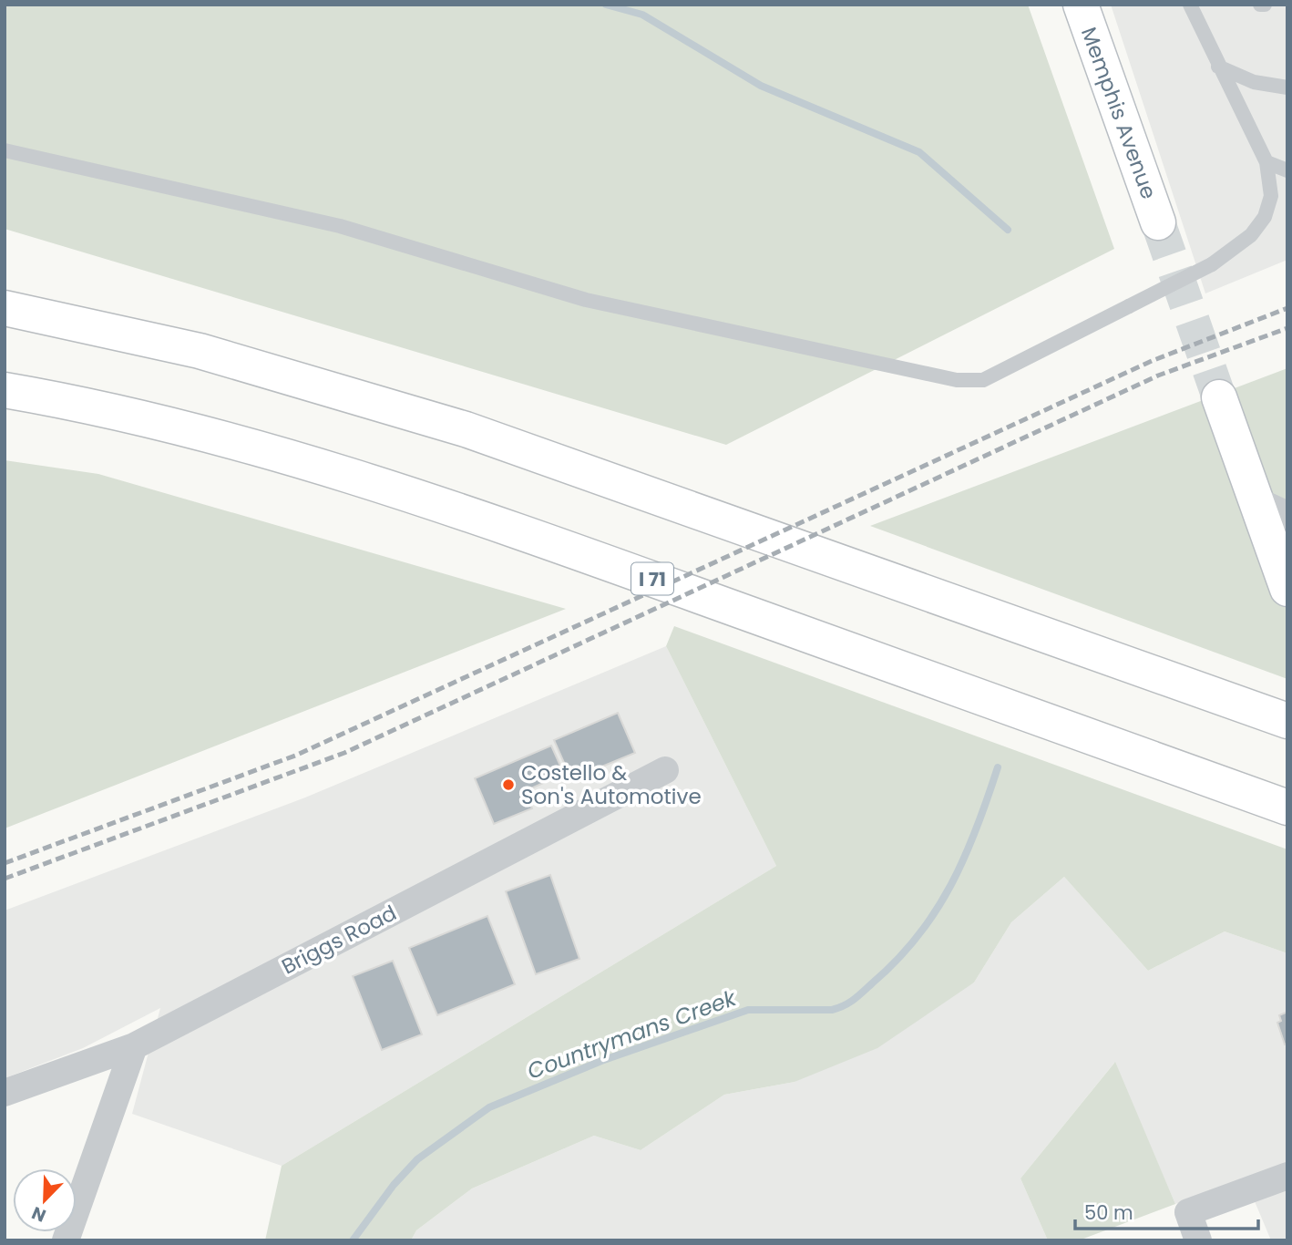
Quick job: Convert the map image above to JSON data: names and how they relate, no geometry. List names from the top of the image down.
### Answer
{
  "streets": {
    "main road": ["Memphis Avenue", "I 71"],
    "street": ["Briggs Road"]
  },
  "water": ["Countrymans Creek"],
  "places": ["Costello & Son's Automotive"],
  "scale_bar": "50 m",
  "north": "bottom left"
}
